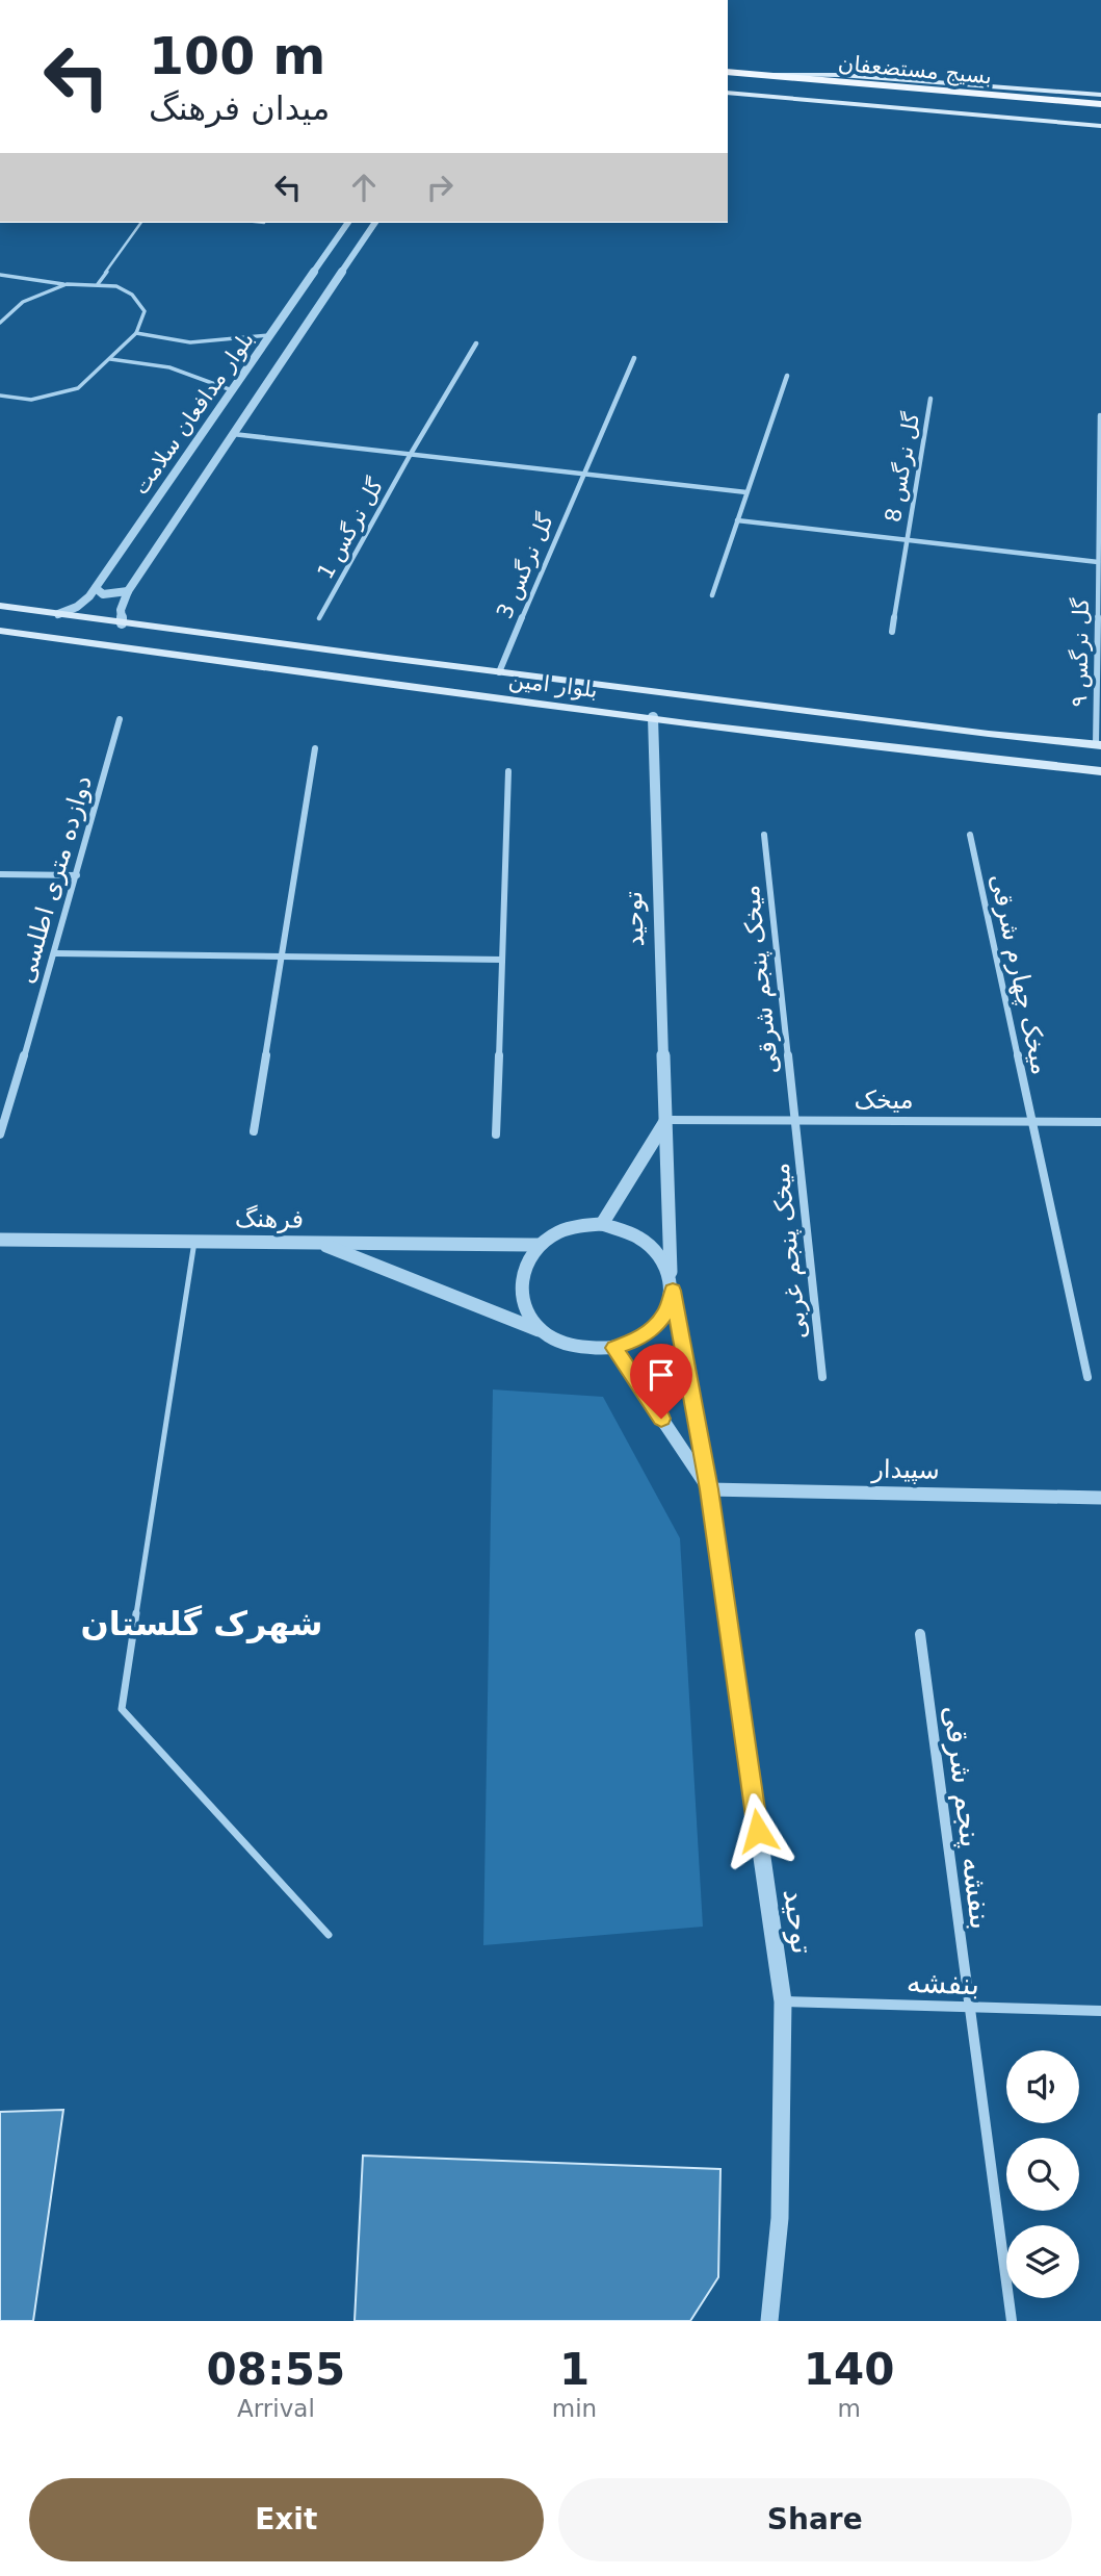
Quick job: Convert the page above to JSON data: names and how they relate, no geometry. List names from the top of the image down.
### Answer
{
  "streets": {
    "main road": ["بسیج مستضعفان", "بلوار امین"],
    "street": [
      "بلوار مدافعان سلامت",
      "گل نرگس 8",
      "گل نرگس 1",
      "گل نرگس 3",
      "گل نرگس ۹",
      "دوازده متری اطلسی",
      "توحید",
      "میخک چهارم شرقی",
      "میخک پنجم شرقی",
      "میخک",
      "فرهنگ",
      "میخک پنجم غربی",
      "سپیدار",
      "بنفشه پنجم شرقی",
      "بنفشه"
    ]
  },
  "crossings": [
    ["بلوار مدافعان سلامت", "بلوار امین"],
    ["گل نرگس 3", "بلوار امین"],
    ["گل نرگس ۹", "بلوار امین"],
    ["بلوار امین", "توحید"],
    ["توحید", "میخک"],
    ["توحید", "فرهنگ"],
    ["توحید", "سپیدار"],
    ["توحید", "بنفشه"],
    ["میخک چهارم شرقی", "میخک"],
    ["میخک پنجم شرقی", "میخک"],
    ["میخک پنجم شرقی", "میخک پنجم غربی"],
    ["میخک", "میخک پنجم غربی"],
    ["بنفشه پنجم شرقی", "بنفشه"]
  ],
  "districts": ["شهرک گلستان"],
  "page": {
    "turn": ["100 m", "میدان فرهنگ"],
    "eta": [
      "08:55",
      "Arrival",
      "1",
      "min",
      "140",
      "m"
    ],
    "buttons": ["Exit", "Share"]
  }
}
